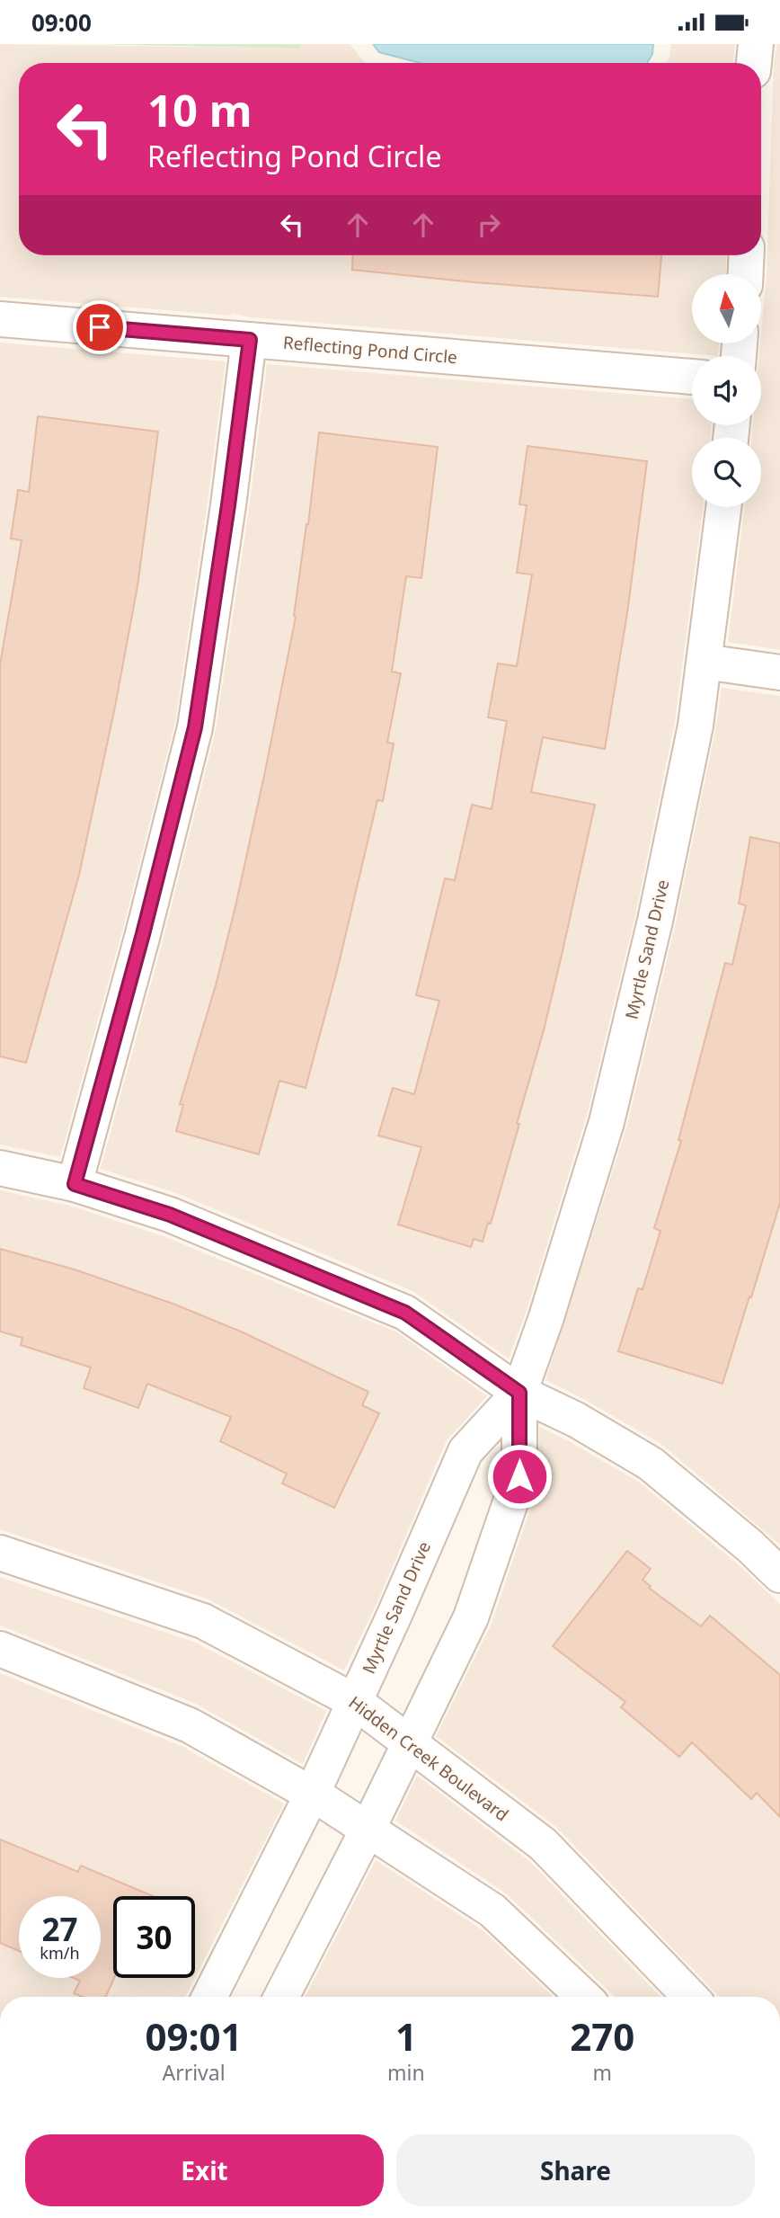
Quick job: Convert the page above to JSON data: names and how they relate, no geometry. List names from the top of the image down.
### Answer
{
  "streets": {
    "street": ["Reflecting Pond Circle", "Myrtle Sand Drive", "Hidden Creek Boulevard"]
  },
  "crossings": [
    ["Myrtle Sand Drive", "Hidden Creek Boulevard"]
  ],
  "north": "top",
  "page": {
    "status": "09:00",
    "turn": ["10 m", "Reflecting Pond Circle"],
    "speed": "27 km/h",
    "limit": "30",
    "eta": [
      "09:01",
      "Arrival",
      "1",
      "min",
      "270",
      "m"
    ],
    "buttons": ["Exit", "Share"]
  }
}
